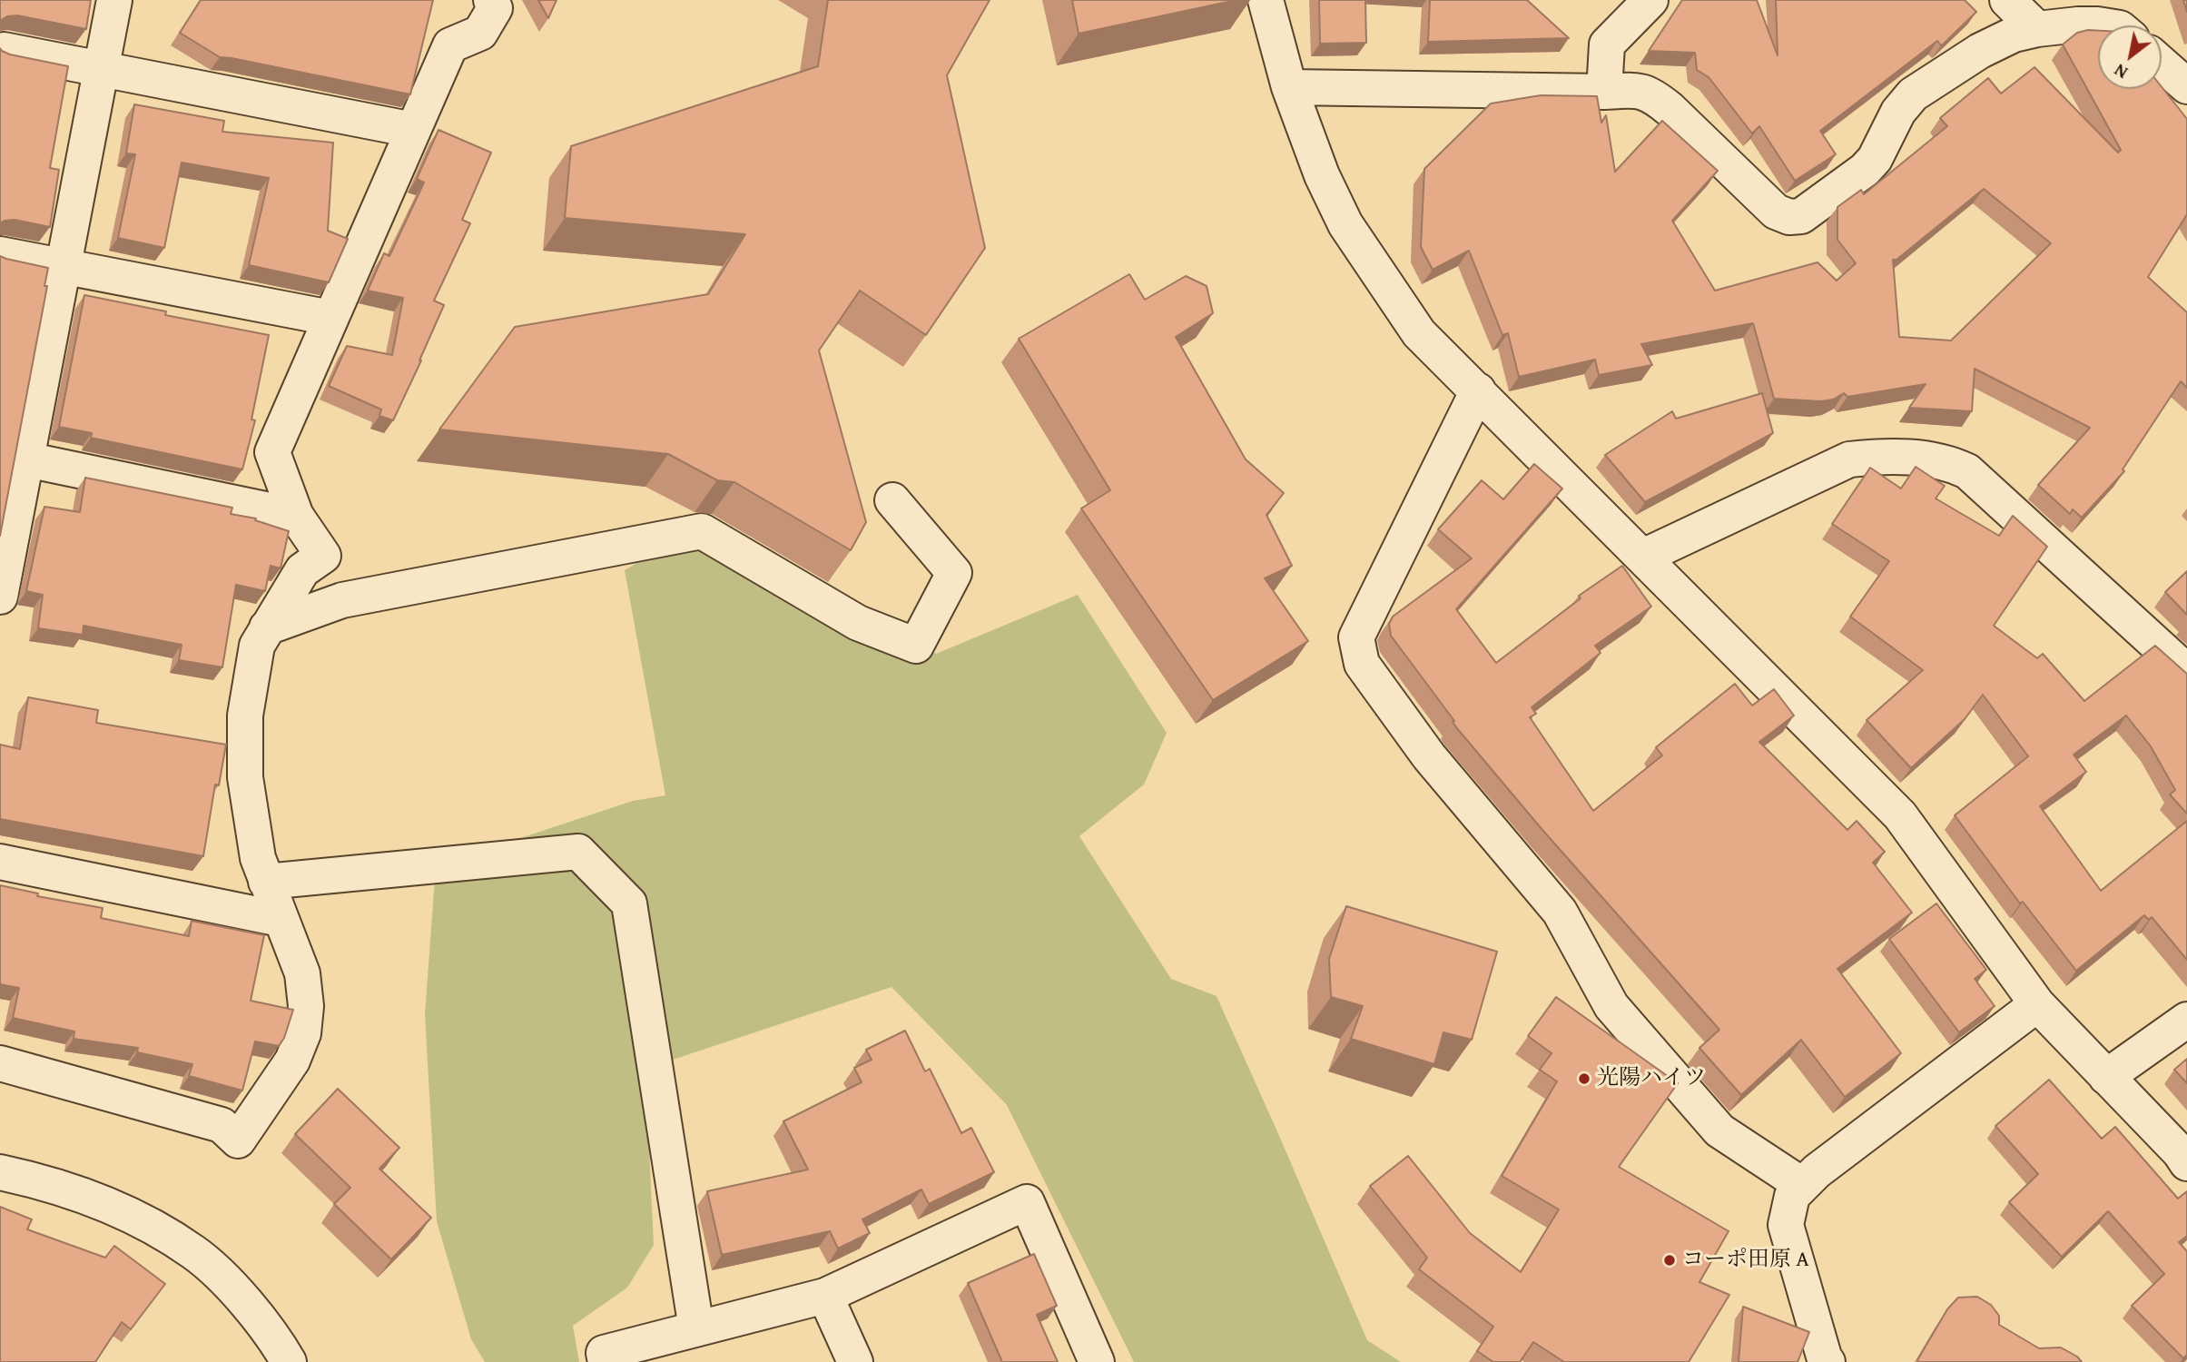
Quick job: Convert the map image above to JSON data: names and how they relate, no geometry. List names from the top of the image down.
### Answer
{
  "places": ["光陽ハイツ", "コーポ田原 A"],
  "north": "bottom left"
}
